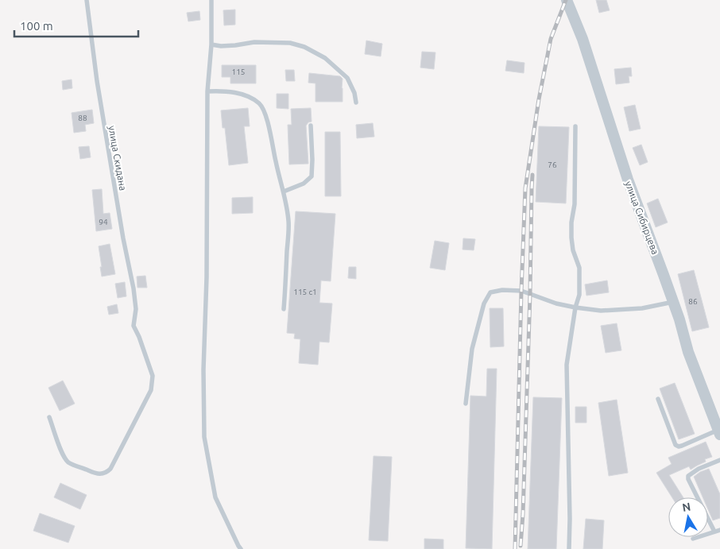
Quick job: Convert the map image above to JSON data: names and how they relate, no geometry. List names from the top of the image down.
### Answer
{
  "streets": {
    "street": ["улица Сибирцева"],
    "lane": ["улица Скидана"]
  },
  "house_numbers": [
    "115",
    "88",
    "76",
    "94",
    "115 с1",
    "86"
  ],
  "scale_bar": "100 m",
  "north": "top"
}
